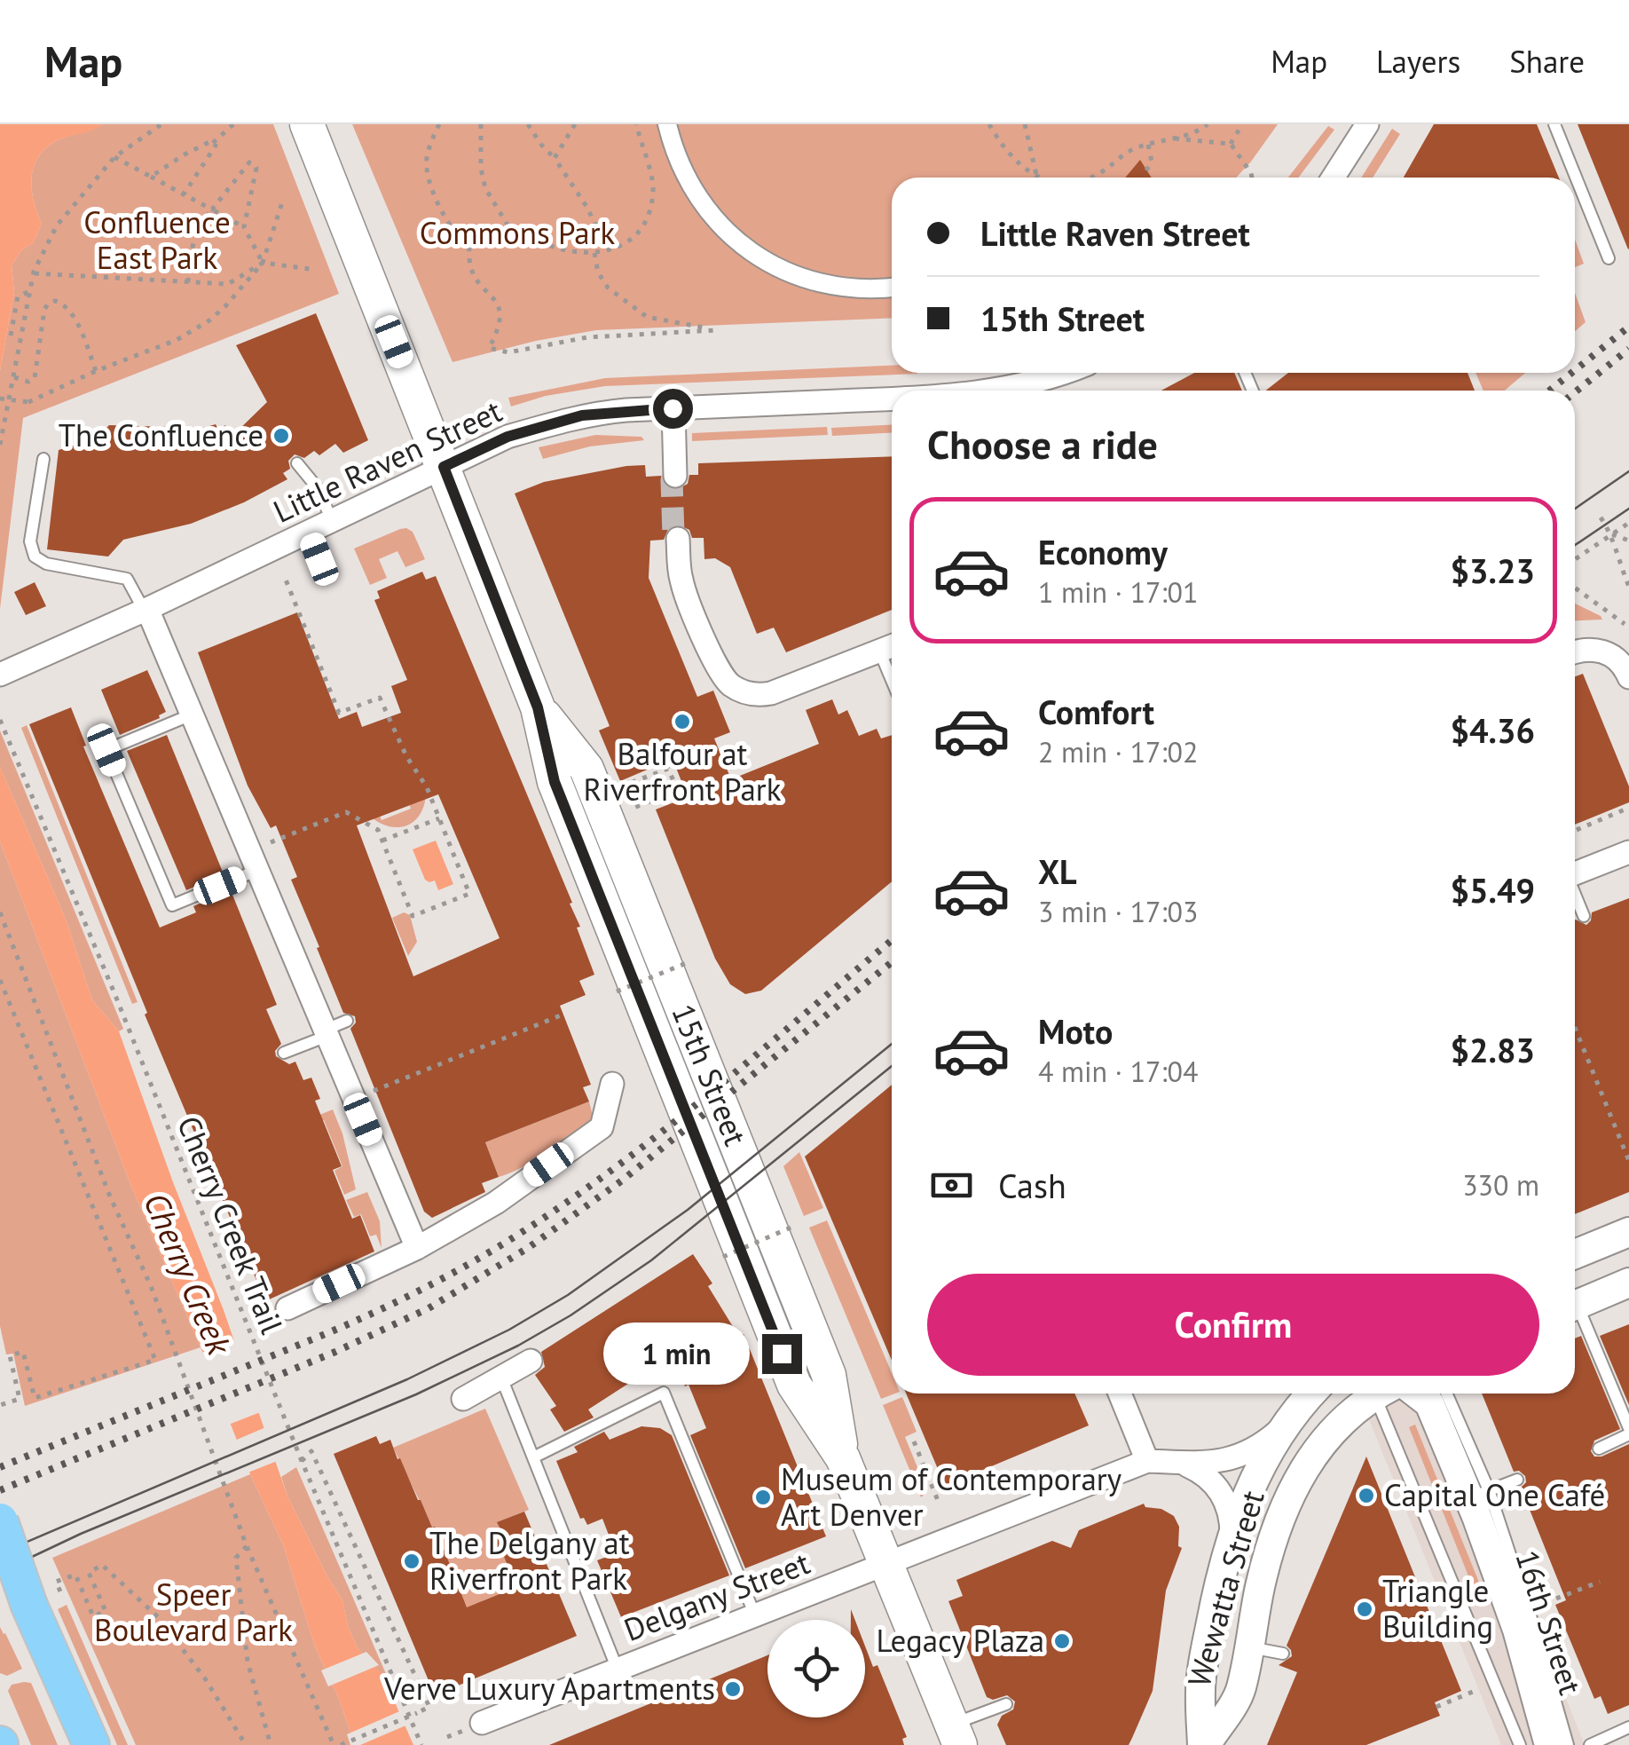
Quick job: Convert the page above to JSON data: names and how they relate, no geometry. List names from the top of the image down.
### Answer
{
  "streets": {
    "main road": ["15th Street"],
    "street": [
      "Little Raven Street",
      "Wewatta Street",
      "Delgany Street",
      "16th Street"
    ],
    "path": ["Cherry Creek Trail"]
  },
  "crossings": [
    ["Little Raven Street", "15th Street"],
    ["15th Street", "Delgany Street"],
    ["Wewatta Street", "Delgany Street"]
  ],
  "water": ["Cherry Creek"],
  "parks": ["Confluence East Park", "Commons Park", "Speer Boulevard Park"],
  "places": [
    "The Confluence",
    "Balfour at Riverfront Park",
    "Capital One Café",
    "Museum of Contemporary Art Denver",
    "The Delgany at Riverfront Park",
    "Triangle Building",
    "Legacy Plaza",
    "Verve Luxury Apartments"
  ],
  "page": {
    "header": "Map",
    "nav": ["Map", "Layers", "Share"],
    "banner": ["Little Raven Street", "15th Street"],
    "heading": "Choose a ride",
    "list": [
      {
        "name": "Economy",
        "note": "1 min · 17:01",
        "value": "$3.23"
      },
      {
        "name": "Comfort",
        "note": "2 min · 17:02",
        "value": "$4.36"
      },
      {
        "name": "XL",
        "note": "3 min · 17:03",
        "value": "$5.49"
      },
      {
        "name": "Moto",
        "note": "4 min · 17:04",
        "value": "$2.83"
      }
    ],
    "pay": ["Cash", "330 m"],
    "buttons": "Confirm",
    "bubble": "1 min"
  }
}
